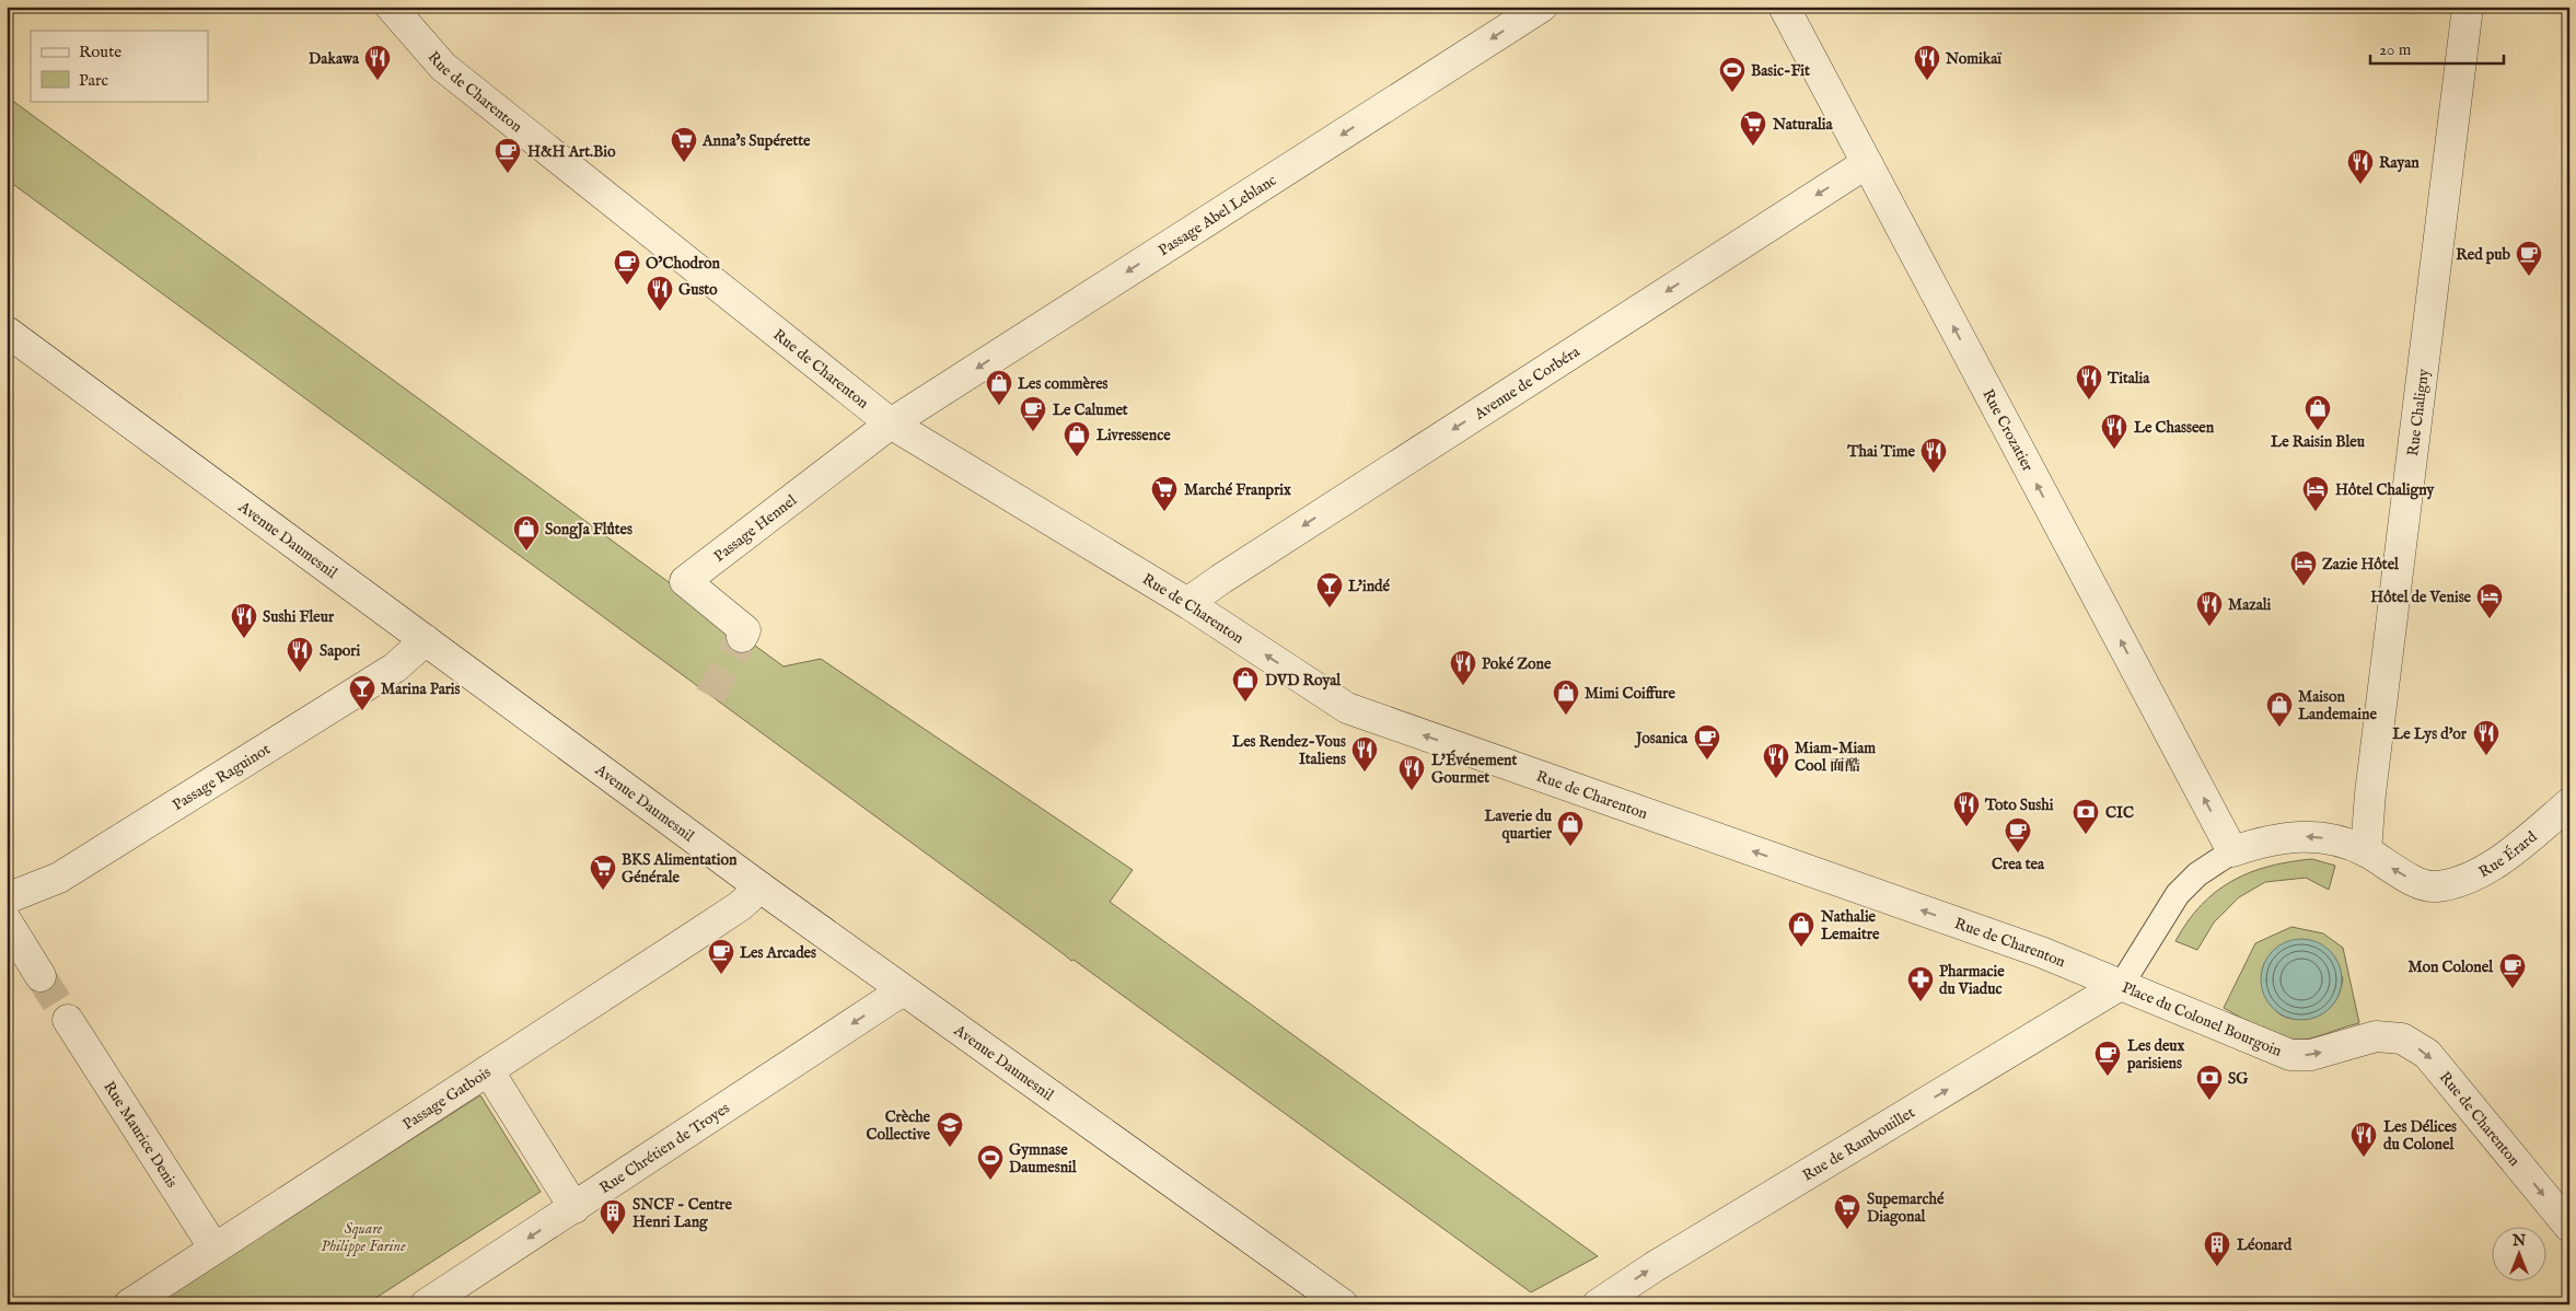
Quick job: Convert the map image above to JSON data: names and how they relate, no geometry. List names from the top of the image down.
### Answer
{
  "streets": {
    "street": [
      "Rue de Charenton",
      "Passage Abel Leblanc",
      "Avenue de Corbéra",
      "Rue Chaligny",
      "Rue Crozatier",
      "Passage Hennel",
      "Avenue Daumesnil",
      "Passage Raguinot",
      "Rue Érard",
      "Place du Colonel Bourgoin",
      "Passage Gatbois",
      "Rue Maurice Denis",
      "Rue de Rambouillet",
      "Rue Chrétien de Troyes"
    ]
  },
  "crossings": [
    ["Rue de Charenton", "Passage Abel Leblanc"],
    ["Rue de Charenton", "Avenue de Corbéra"],
    ["Rue de Charenton", "Passage Hennel"],
    ["Rue de Charenton", "Place du Colonel Bourgoin"],
    ["Rue de Charenton", "Rue de Rambouillet"],
    ["Passage Abel Leblanc", "Passage Hennel"],
    ["Avenue de Corbéra", "Rue Crozatier"],
    ["Rue Chaligny", "Place du Colonel Bourgoin"],
    ["Rue Crozatier", "Place du Colonel Bourgoin"],
    ["Avenue Daumesnil", "Passage Raguinot"],
    ["Avenue Daumesnil", "Passage Gatbois"],
    ["Avenue Daumesnil", "Rue Chrétien de Troyes"],
    ["Rue Érard", "Place du Colonel Bourgoin"],
    ["Place du Colonel Bourgoin", "Rue de Rambouillet"],
    ["Passage Gatbois", "Rue Maurice Denis"]
  ],
  "one_way": [
    "Passage Abel Leblanc",
    "Avenue de Corbéra",
    "Rue Crozatier",
    "Rue de Rambouillet",
    "Rue Chrétien de Troyes"
  ],
  "parks": ["Square Philippe Farine"],
  "places": {
    "restaurant": [
      "Dakawa",
      "Nomikaï",
      "Rayan",
      "Gusto",
      "Titalia",
      "Le Chasseen",
      "Thai Time",
      "Mazali",
      "Sushi Fleur",
      "Sapori",
      "Poké Zone",
      "Le Lys d'or",
      "Les Rendez-Vous Italiens",
      "Miam-Miam Cool 面酷",
      "L'Événement Gourmet",
      "Toto Sushi",
      "Les Délices du Colonel"
    ],
    "sports": ["Basic-Fit", "Gymnase Daumesnil"],
    "supermarket": [
      "Naturalia",
      "Anna’s Supérette",
      "Marché Franprix",
      "BKS Alimentation Générale",
      "Supemarché Diagonal"
    ],
    "cafe": [
      "H&H Art.Bio",
      "Red pub",
      "O’Chodron",
      "Le Calumet",
      "Josanica",
      "Crea tea",
      "Les Arcades",
      "Mon Colonel",
      "Les deux parisiens"
    ],
    "shop": [
      "Les commères",
      "Le Raisin Bleu",
      "Livressence",
      "SongJa Flûtes",
      "DVD Royal",
      "Mimi Coiffure",
      "Maison Landemaine",
      "Laverie du quartier",
      "Nathalie Lemaitre"
    ],
    "hotel": ["Hôtel Chaligny", "Zazie Hôtel", "Hôtel de Venise"],
    "bar": ["L'indé", "Marina Paris"],
    "bank": ["CIC", "SG"],
    "pharmacy": ["Pharmacie du Viaduc"],
    "school or university": ["Crèche Collective"],
    "building": ["SNCF - Centre Henri Lang", "Léonard"]
  },
  "legend": ["Route", "Parc"],
  "scale_bar": "20 m",
  "north": "top"
}
